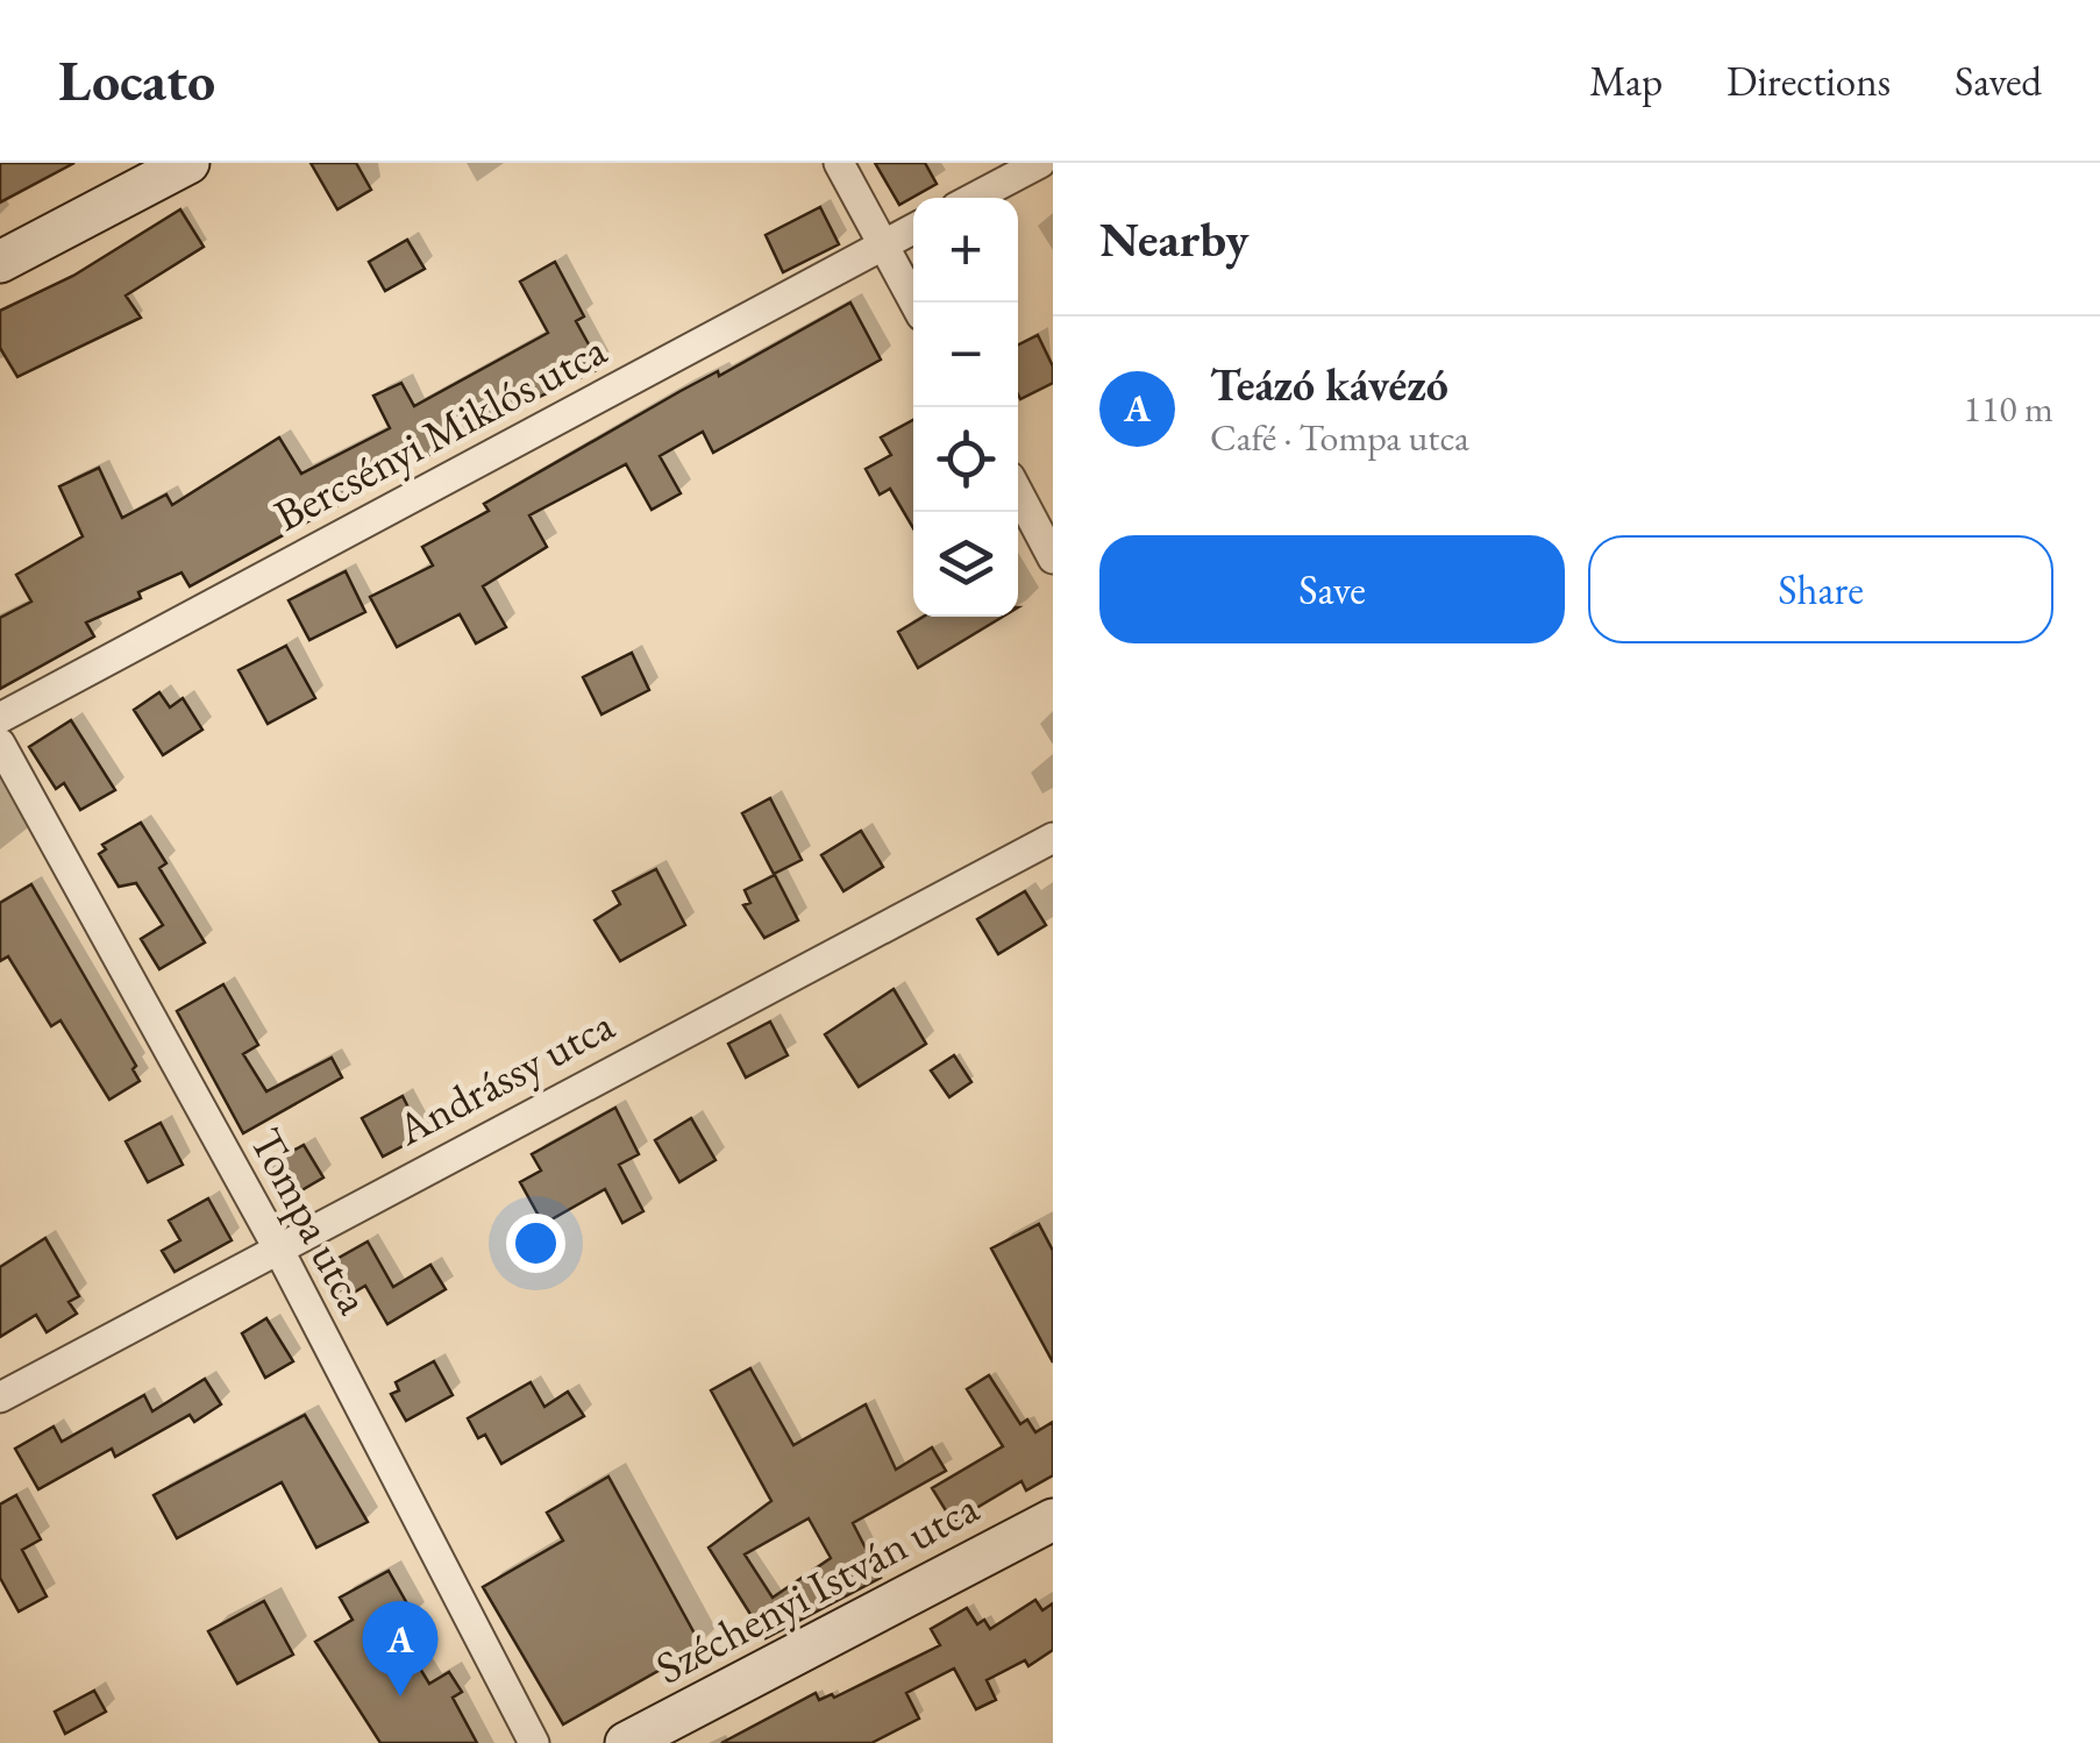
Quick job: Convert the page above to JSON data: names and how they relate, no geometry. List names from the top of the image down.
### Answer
{
  "streets": {
    "street": [
      "Bercsényi Miklós utca",
      "Andrássy utca",
      "Tompa utca",
      "Széchenyi István utca"
    ]
  },
  "crossings": [
    ["Andrássy utca", "Tompa utca"]
  ],
  "page": {
    "header": "Locato",
    "nav": ["Map", "Directions", "Saved"],
    "heading": "Nearby",
    "map_buttons": ["+", "−"],
    "list": [
      {
        "mark": "A",
        "name": "Teázó kávézó",
        "note": "Café · Tompa utca",
        "value": "110 m"
      }
    ],
    "buttons": ["Save", "Share"],
    "pins": "A"
  }
}
